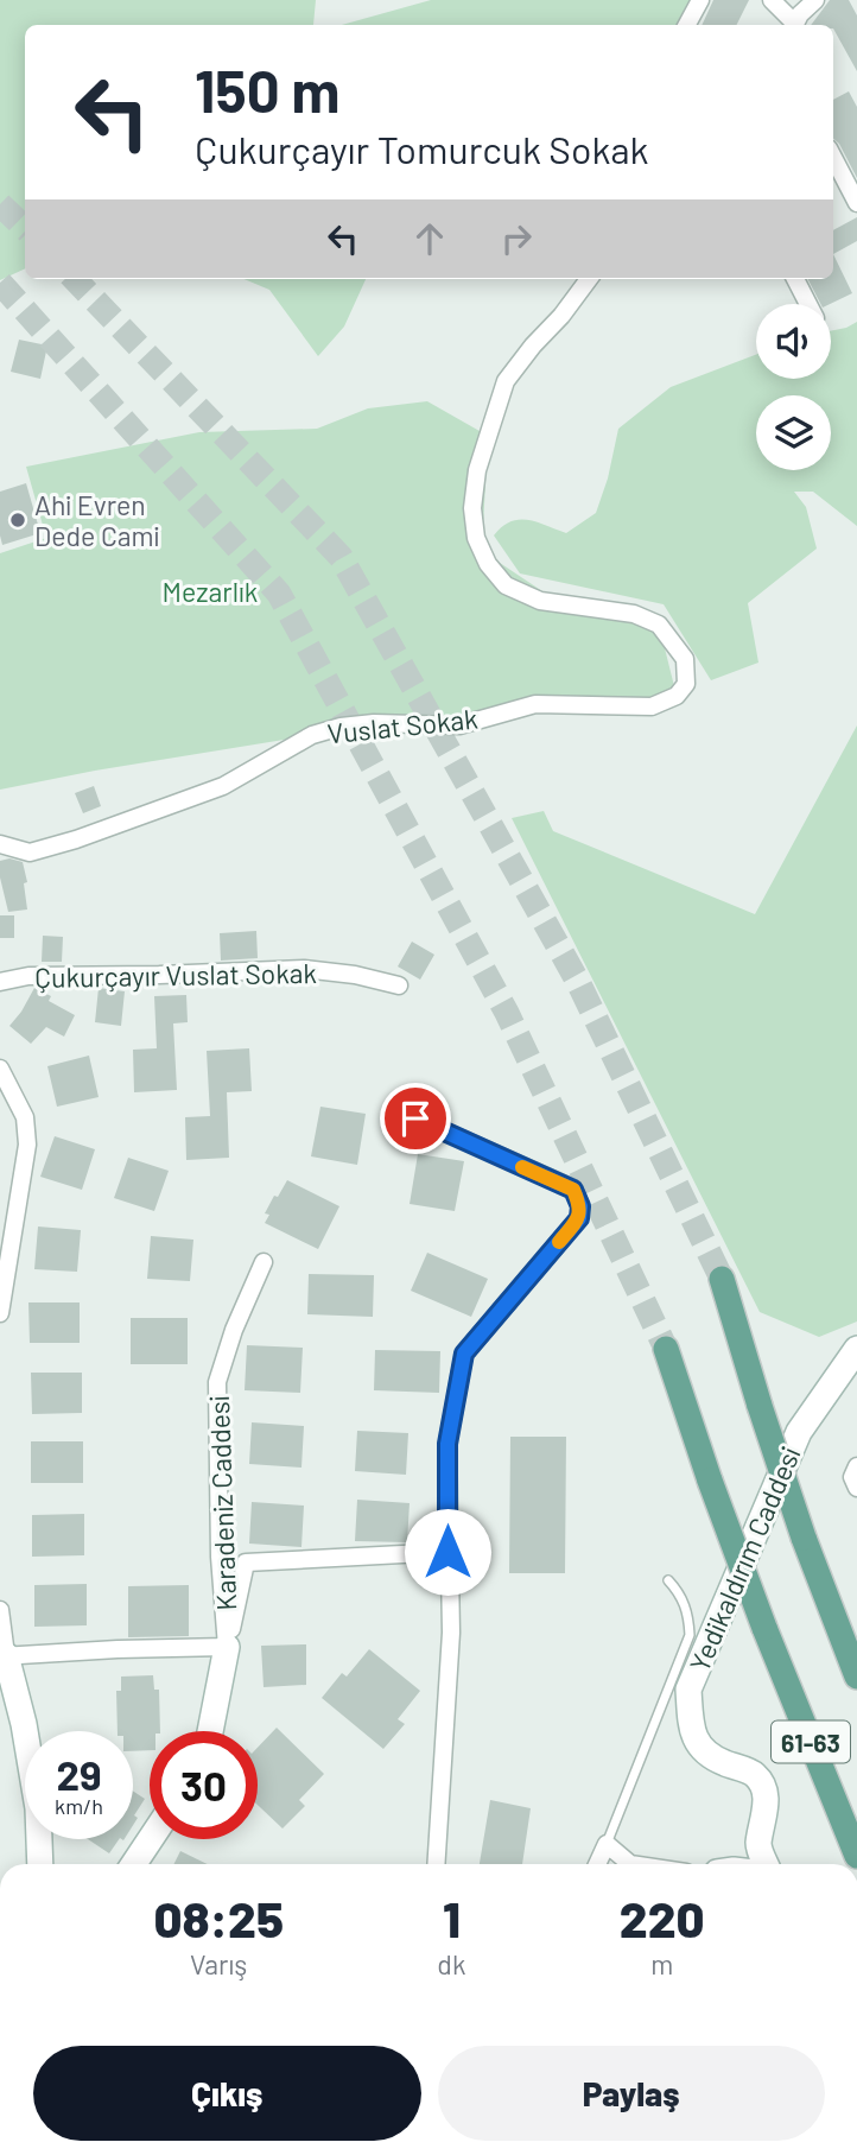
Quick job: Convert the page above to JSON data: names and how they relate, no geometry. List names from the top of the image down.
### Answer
{
  "streets": {
    "main road": ["61-63"],
    "street": [
      "Vuslat Sokak",
      "Çukurçayır Vuslat Sokak",
      "Karadeniz Caddesi",
      "Yedikaldırım Caddesi"
    ]
  },
  "parks": ["Mezarlık"],
  "places": ["Ahi Evren Dede Cami"],
  "page": {
    "turn": ["150 m", "Çukurçayır Tomurcuk Sokak"],
    "speed": "29 km/h",
    "limit": "30",
    "eta": [
      "08:25",
      "Varış",
      "1",
      "dk",
      "220",
      "m"
    ],
    "buttons": ["Çıkış", "Paylaş"]
  }
}
